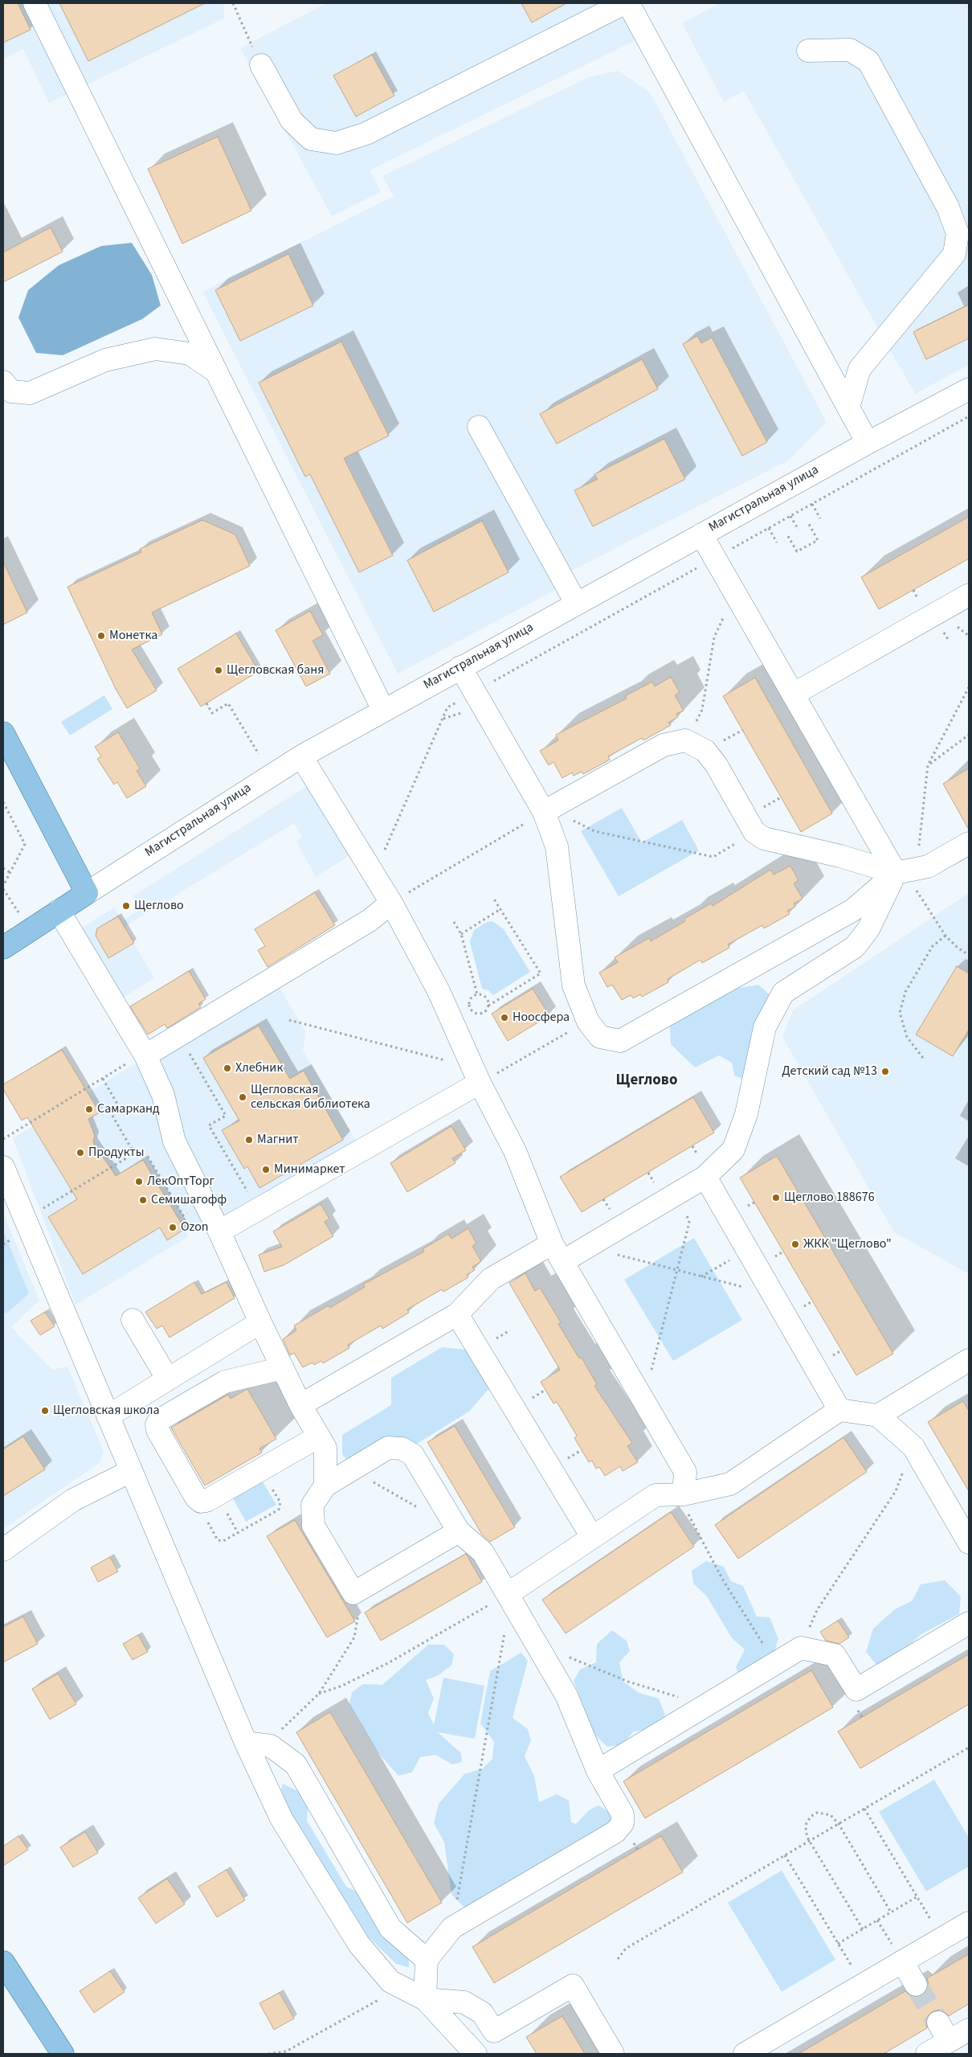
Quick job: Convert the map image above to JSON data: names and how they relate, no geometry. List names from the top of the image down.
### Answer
{
  "streets": {
    "main road": ["Магистральная улица"]
  },
  "districts": ["Щеглово"],
  "places": [
    "Монетка",
    "Щегловская баня",
    "Щеглово",
    "Ноосфера",
    "Хлебник",
    "Детский сад №13",
    "Щегловская сельская библиотека",
    "Самарканд",
    "Магнит",
    "Продукты",
    "Минимаркет",
    "ЛекОптТорг",
    "Щеглово 188676",
    "Семишагофф",
    "Ozon",
    "ЖКК \"Щеглово\"",
    "Щегловская школа"
  ]
}
